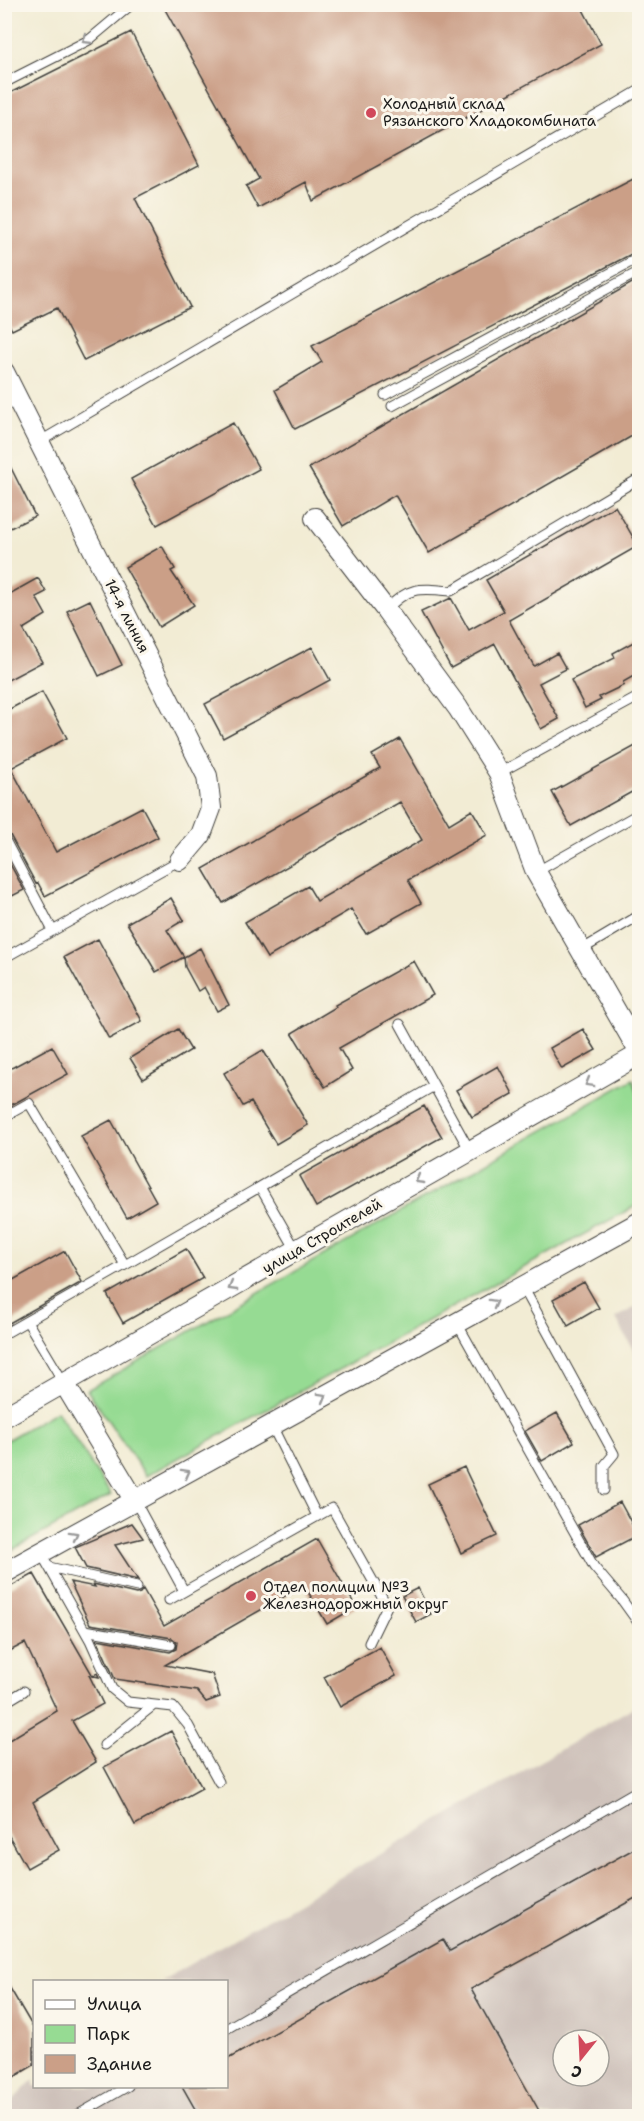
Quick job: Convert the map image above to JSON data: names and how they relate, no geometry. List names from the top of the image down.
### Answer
{
  "streets": {
    "street": ["14-я линия", "улица Строителей"]
  },
  "places": ["Холодный склад Рязанского Хладокомбината", "Отдел полиции №3 Железнодорожный округ"],
  "legend": ["Улица", "Парк", "Здание"],
  "north": "bottom"
}
